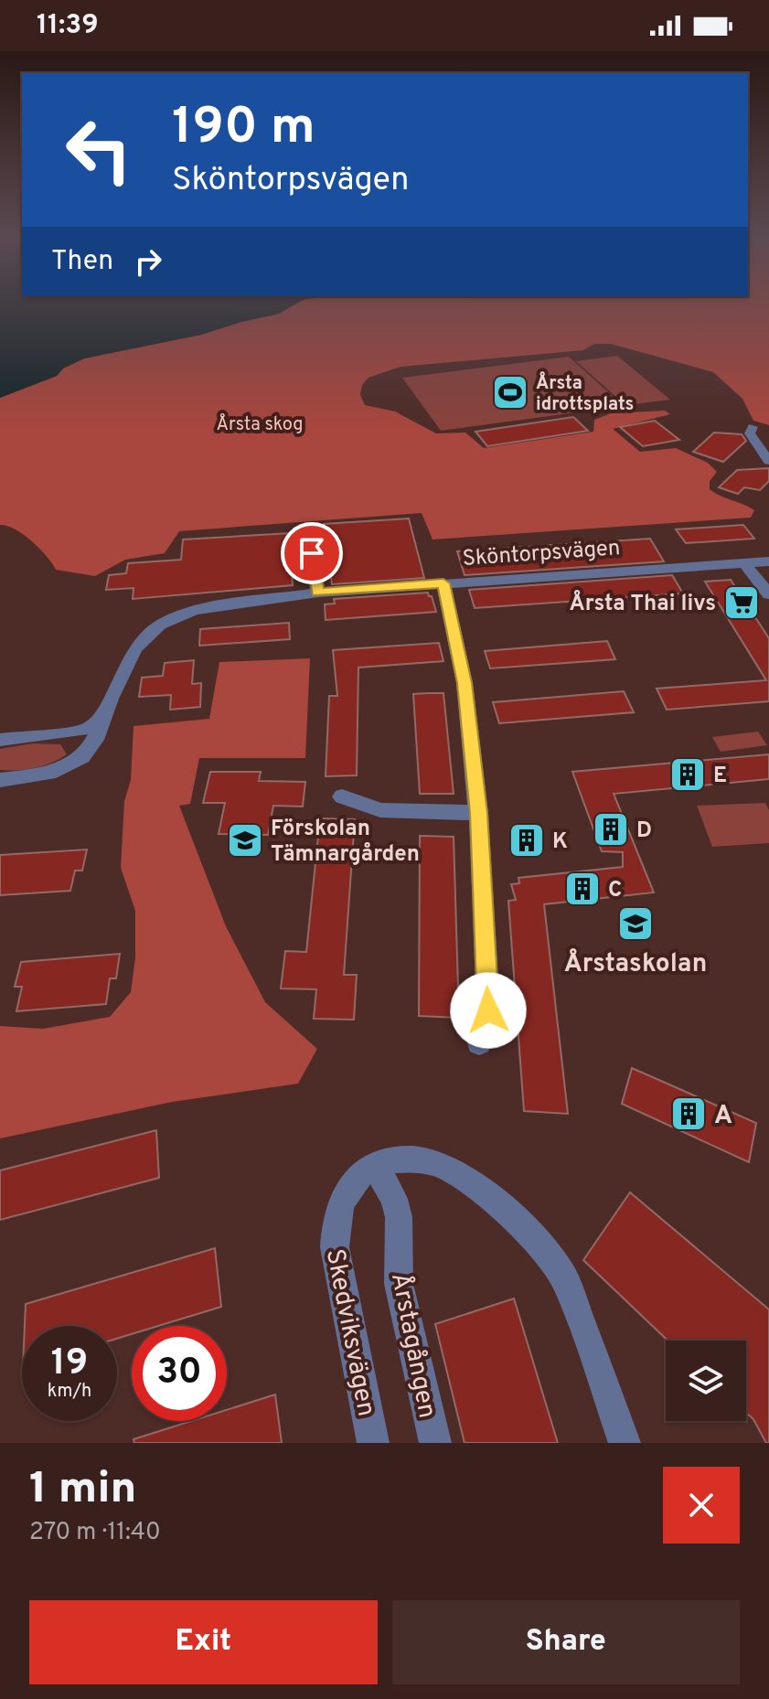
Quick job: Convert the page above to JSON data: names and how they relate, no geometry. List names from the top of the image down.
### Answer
{
  "streets": {
    "street": ["Sköntorpsvägen", "Skedviksvägen", "Årstagången"]
  },
  "crossings": [
    ["Skedviksvägen", "Årstagången"]
  ],
  "parks": ["Årsta skog"],
  "places": {
    "sports": ["Årsta idrottsplats"],
    "supermarket": ["Årsta Thai livs"],
    "building": [
      "E",
      "D",
      "K",
      "C",
      "A"
    ],
    "school or university": ["Förskolan Tämnargården", "Årstaskolan"]
  },
  "page": {
    "status": "11:39",
    "turn": ["190 m", "Sköntorpsvägen"],
    "then": "Then",
    "speed": "19 km/h",
    "limit": "30",
    "heading": ["1 min", "270 m · 11:40"],
    "buttons": ["Exit", "Share"]
  }
}
